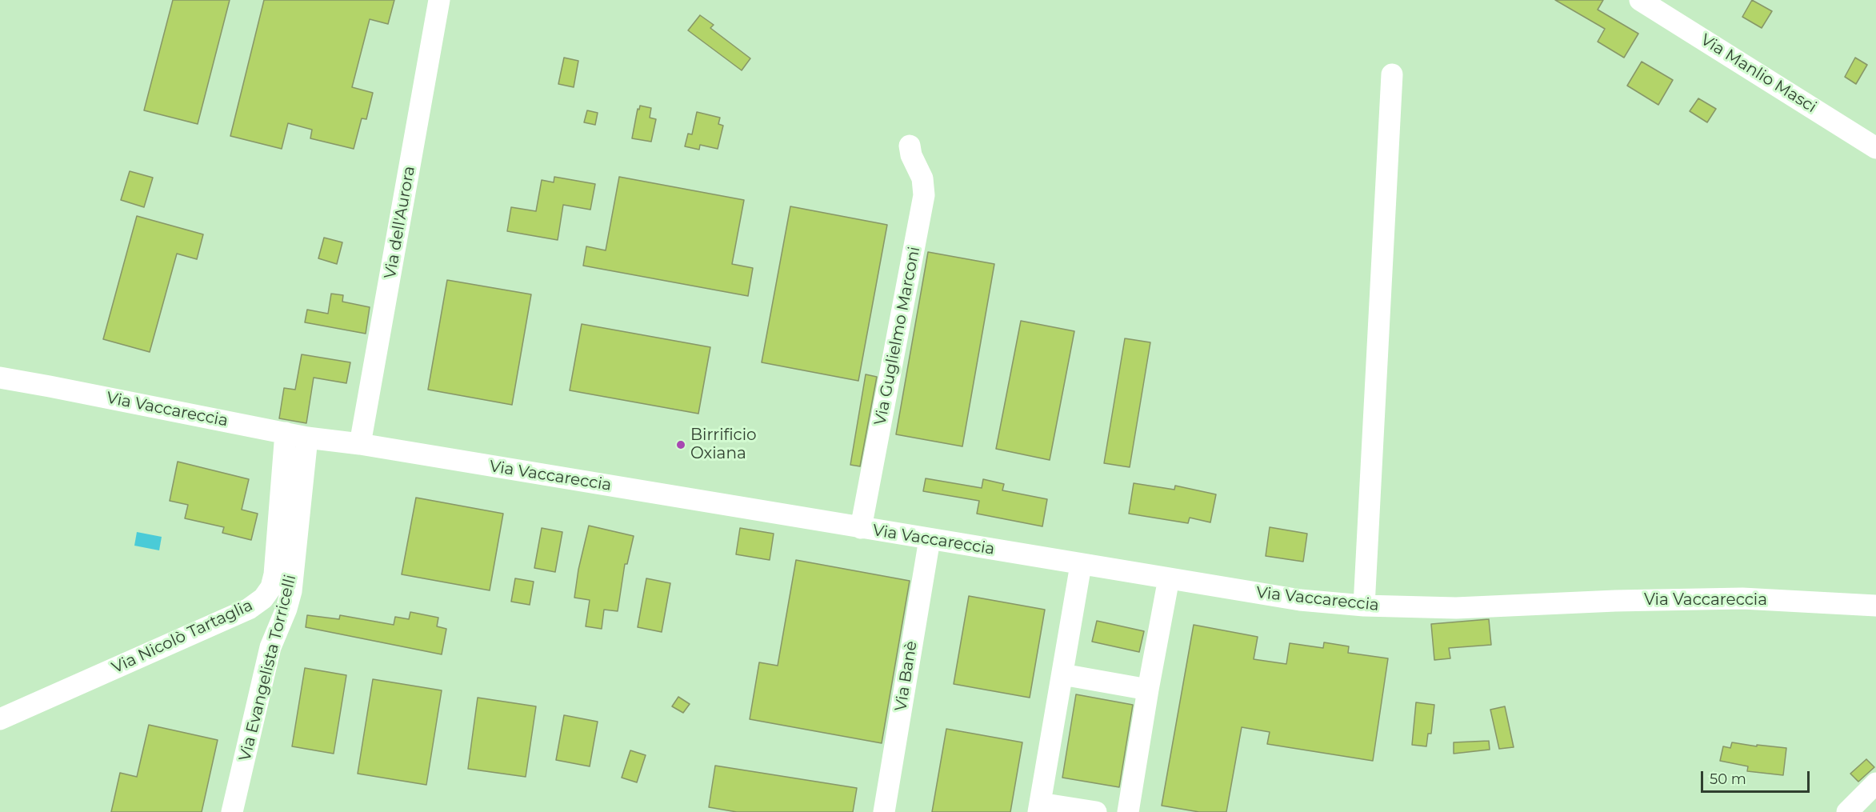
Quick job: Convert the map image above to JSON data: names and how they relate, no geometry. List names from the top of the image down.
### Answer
{
  "streets": {
    "street": [
      "Via Manlio Masci",
      "Via dell'Aurora",
      "Via Guglielmo Marconi",
      "Via Vaccareccia",
      "Via Nicolò Tartaglia",
      "Via Evangelista Torricelli",
      "Via Banè"
    ]
  },
  "crossings": [
    ["Via dell'Aurora", "Via Vaccareccia"],
    ["Via Guglielmo Marconi", "Via Vaccareccia"],
    ["Via Vaccareccia", "Via Nicolò Tartaglia"],
    ["Via Vaccareccia", "Via Evangelista Torricelli"],
    ["Via Vaccareccia", "Via Banè"]
  ],
  "places": ["Birrificio Oxiana"],
  "scale_bar": "50 m"
}
